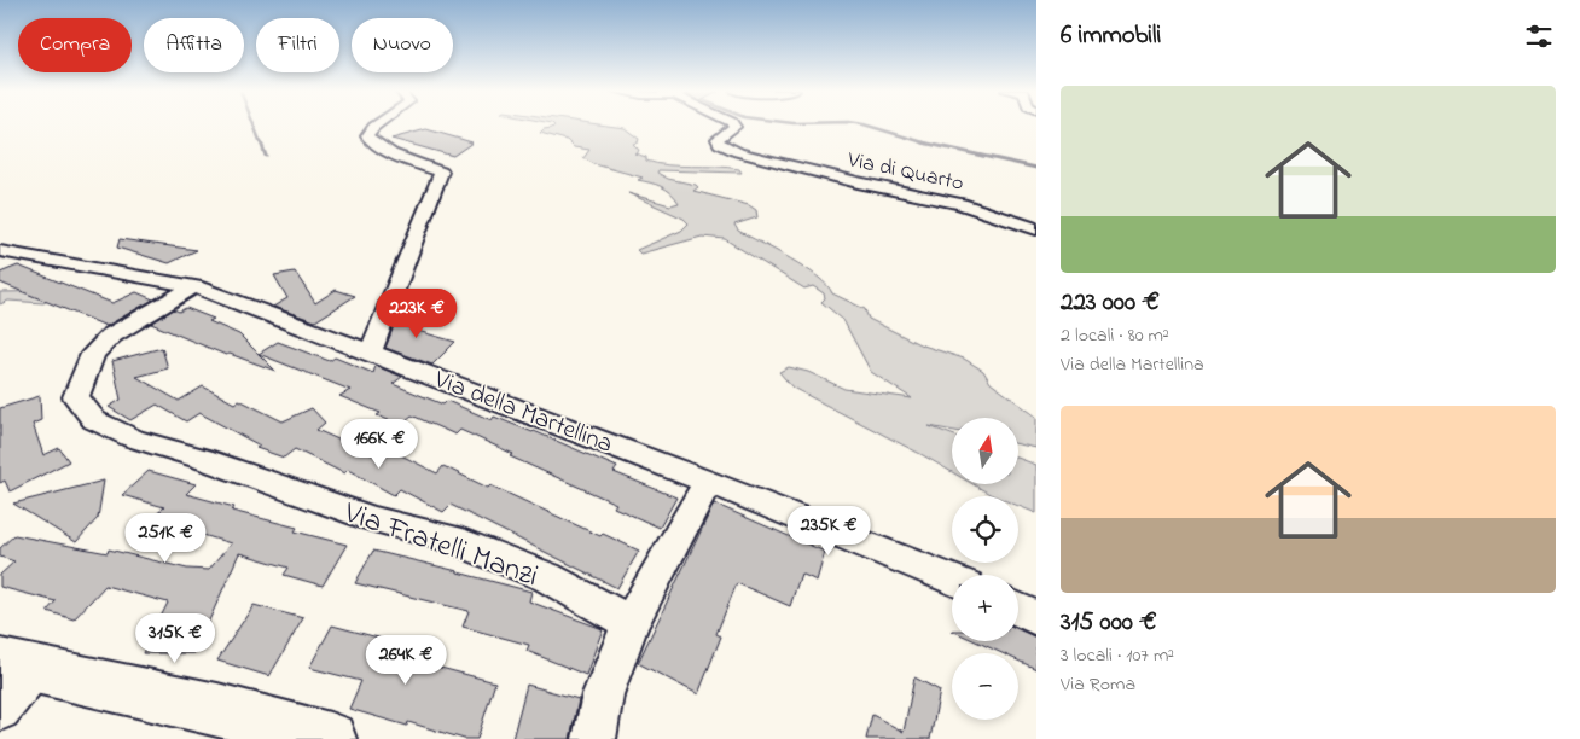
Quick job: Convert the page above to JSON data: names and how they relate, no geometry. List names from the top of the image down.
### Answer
{
  "streets": {
    "street": ["Via di Quarto", "Via della Martellina", "Via Fratelli Manzi"]
  },
  "crossings": [
    ["Via della Martellina", "Via Fratelli Manzi"]
  ],
  "north": "top",
  "page": {
    "heading": "6 immobili",
    "chip": [
      "Compra",
      "Affitta",
      "Filtri",
      "Nuovo"
    ],
    "list": [
      {
        "name": "223 000 €",
        "note": "2 locali · 80 m² · Via della Martellina"
      },
      {
        "name": "315 000 €",
        "note": "3 locali · 107 m² · Via Roma"
      }
    ],
    "price": [
      "223K €",
      "166K €",
      "235K €",
      "251K €",
      "315K €",
      "264K €"
    ],
    "map_buttons": ["+", "−"]
  }
}
